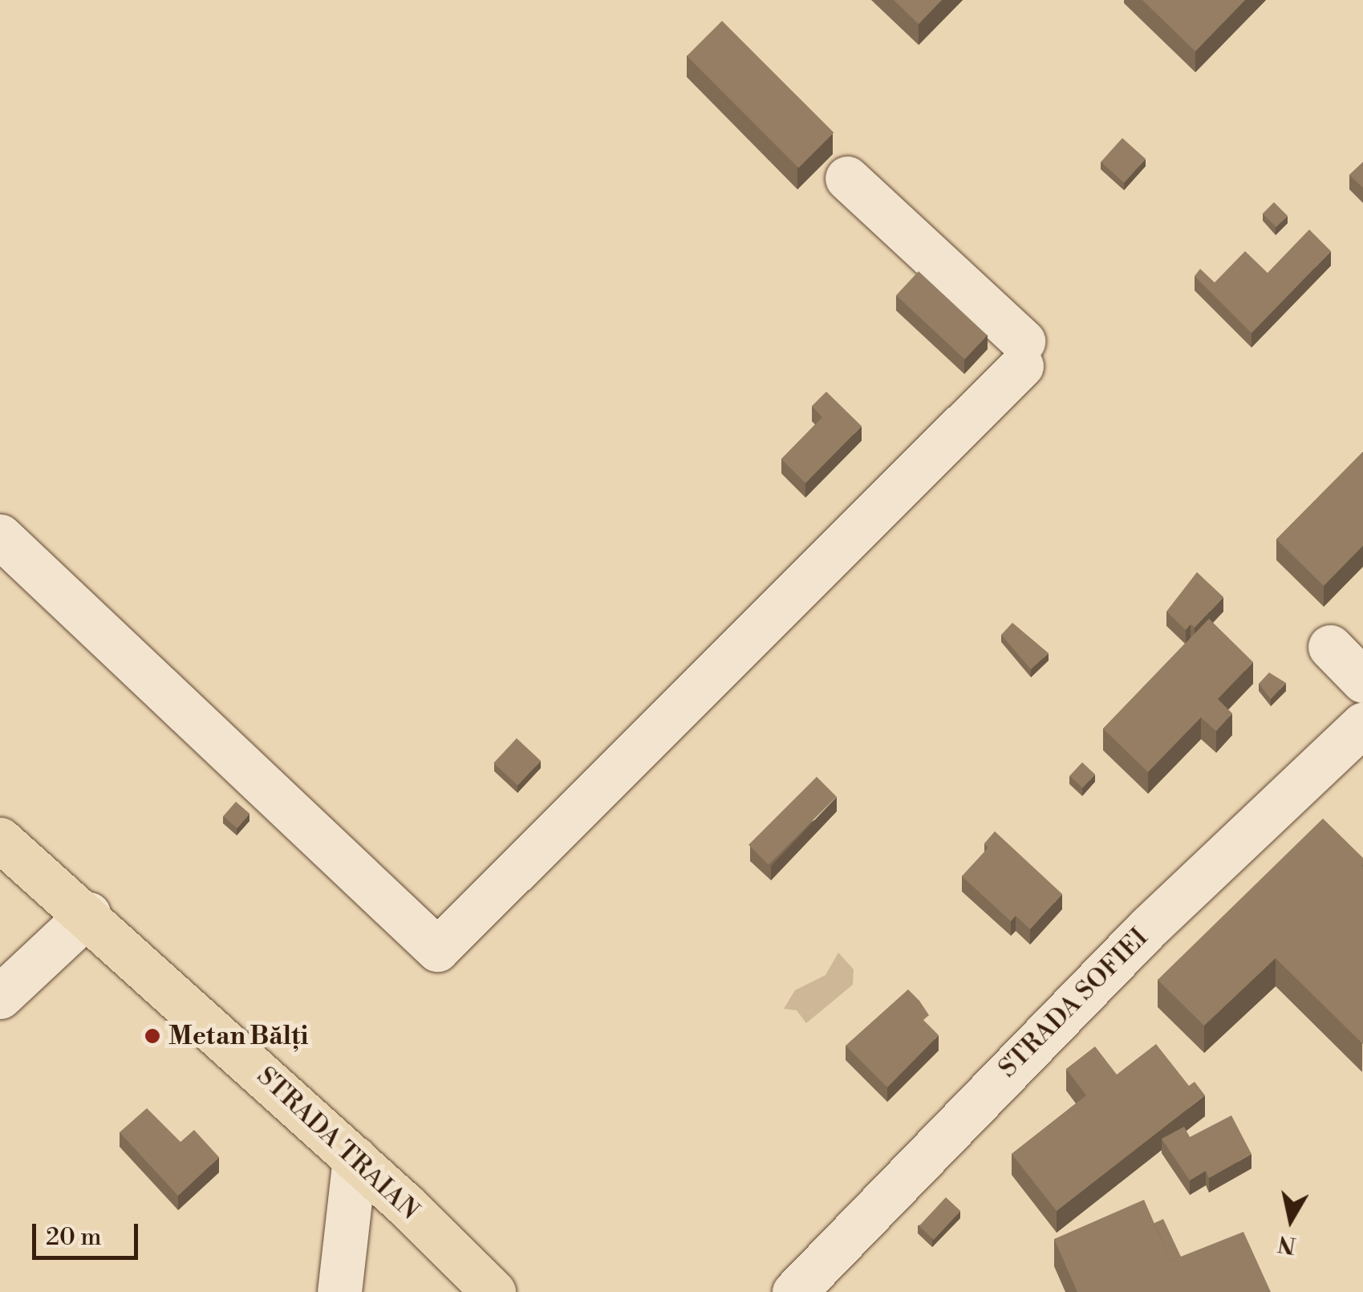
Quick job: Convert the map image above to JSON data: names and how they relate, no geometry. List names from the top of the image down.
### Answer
{
  "streets": {
    "highway": ["STRADA TRАIAN"],
    "street": ["STRADA SOFIEI"]
  },
  "places": ["Metan Bălți"],
  "scale_bar": "20 m",
  "north": "bottom"
}
